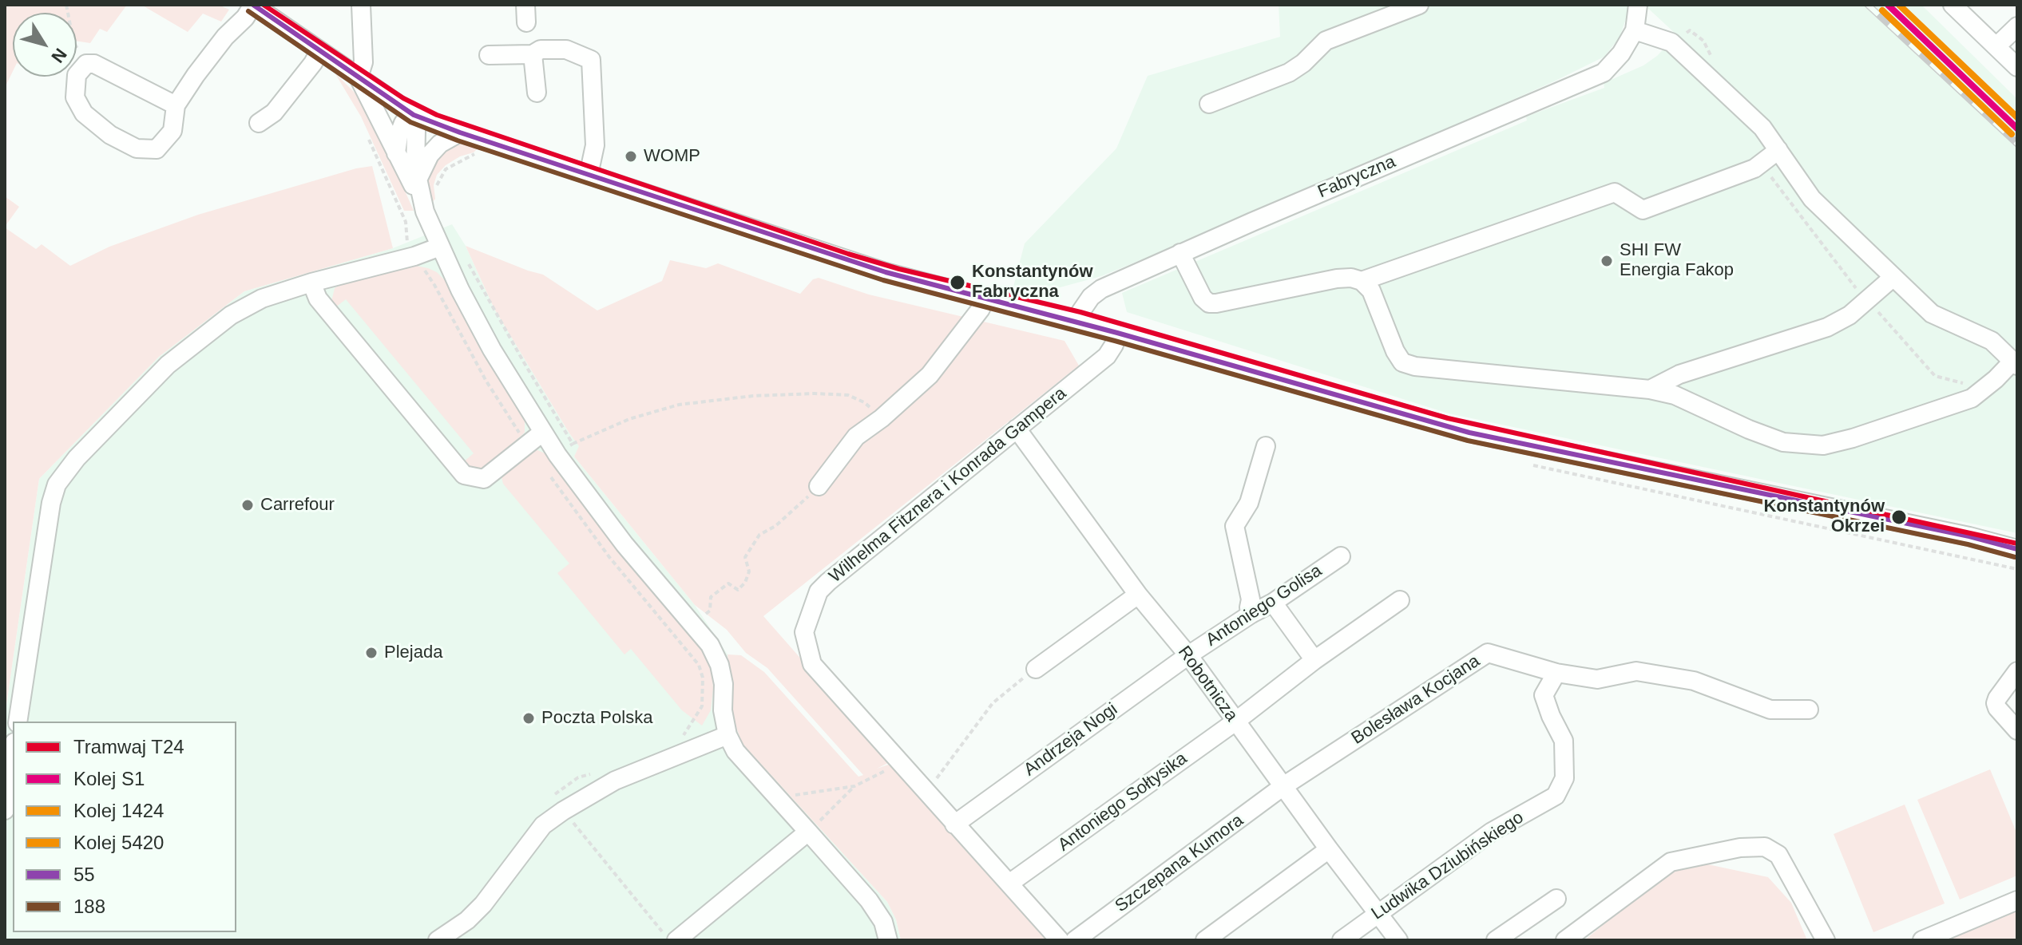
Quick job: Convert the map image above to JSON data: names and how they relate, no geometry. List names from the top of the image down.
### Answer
{
  "streets": {
    "street": [
      "Fabryczna",
      "Wilhelma Fitznera i Konrada Gampera",
      "Antoniego Golisa",
      "Robotnicza",
      "Bolesława Kocjana",
      "Andrzeja Nogi",
      "Antoniego Sołtysika",
      "Szczepana Kumora",
      "Ludwika Dziubińskiego"
    ]
  },
  "crossings": [
    ["Wilhelma Fitznera i Konrada Gampera", "Robotnicza"],
    ["Wilhelma Fitznera i Konrada Gampera", "Andrzeja Nogi"],
    ["Wilhelma Fitznera i Konrada Gampera", "Antoniego Sołtysika"],
    ["Antoniego Golisa", "Robotnicza"],
    ["Antoniego Golisa", "Andrzeja Nogi"],
    ["Robotnicza", "Bolesława Kocjana"],
    ["Robotnicza", "Andrzeja Nogi"],
    ["Robotnicza", "Antoniego Sołtysika"],
    ["Robotnicza", "Szczepana Kumora"],
    ["Robotnicza", "Ludwika Dziubińskiego"],
    ["Bolesława Kocjana", "Szczepana Kumora"],
    ["Bolesława Kocjana", "Ludwika Dziubińskiego"]
  ],
  "places": [
    "WOMP",
    "SHI FW Energia Fakop",
    "Konstantynów Fabryczna",
    "Carrefour",
    "Konstantynów Okrzei",
    "Plejada",
    "Poczta Polska"
  ],
  "lines": [
    "tram line T24",
    "rail line S1",
    "rail line 5420",
    "transit line 55",
    "rail line 1424",
    "transit line 188"
  ],
  "legend": [
    "Tramwaj T24",
    "Kolej S1",
    "Kolej 1424",
    "Kolej 5420",
    "55",
    "188"
  ],
  "north": "bottom right"
}
